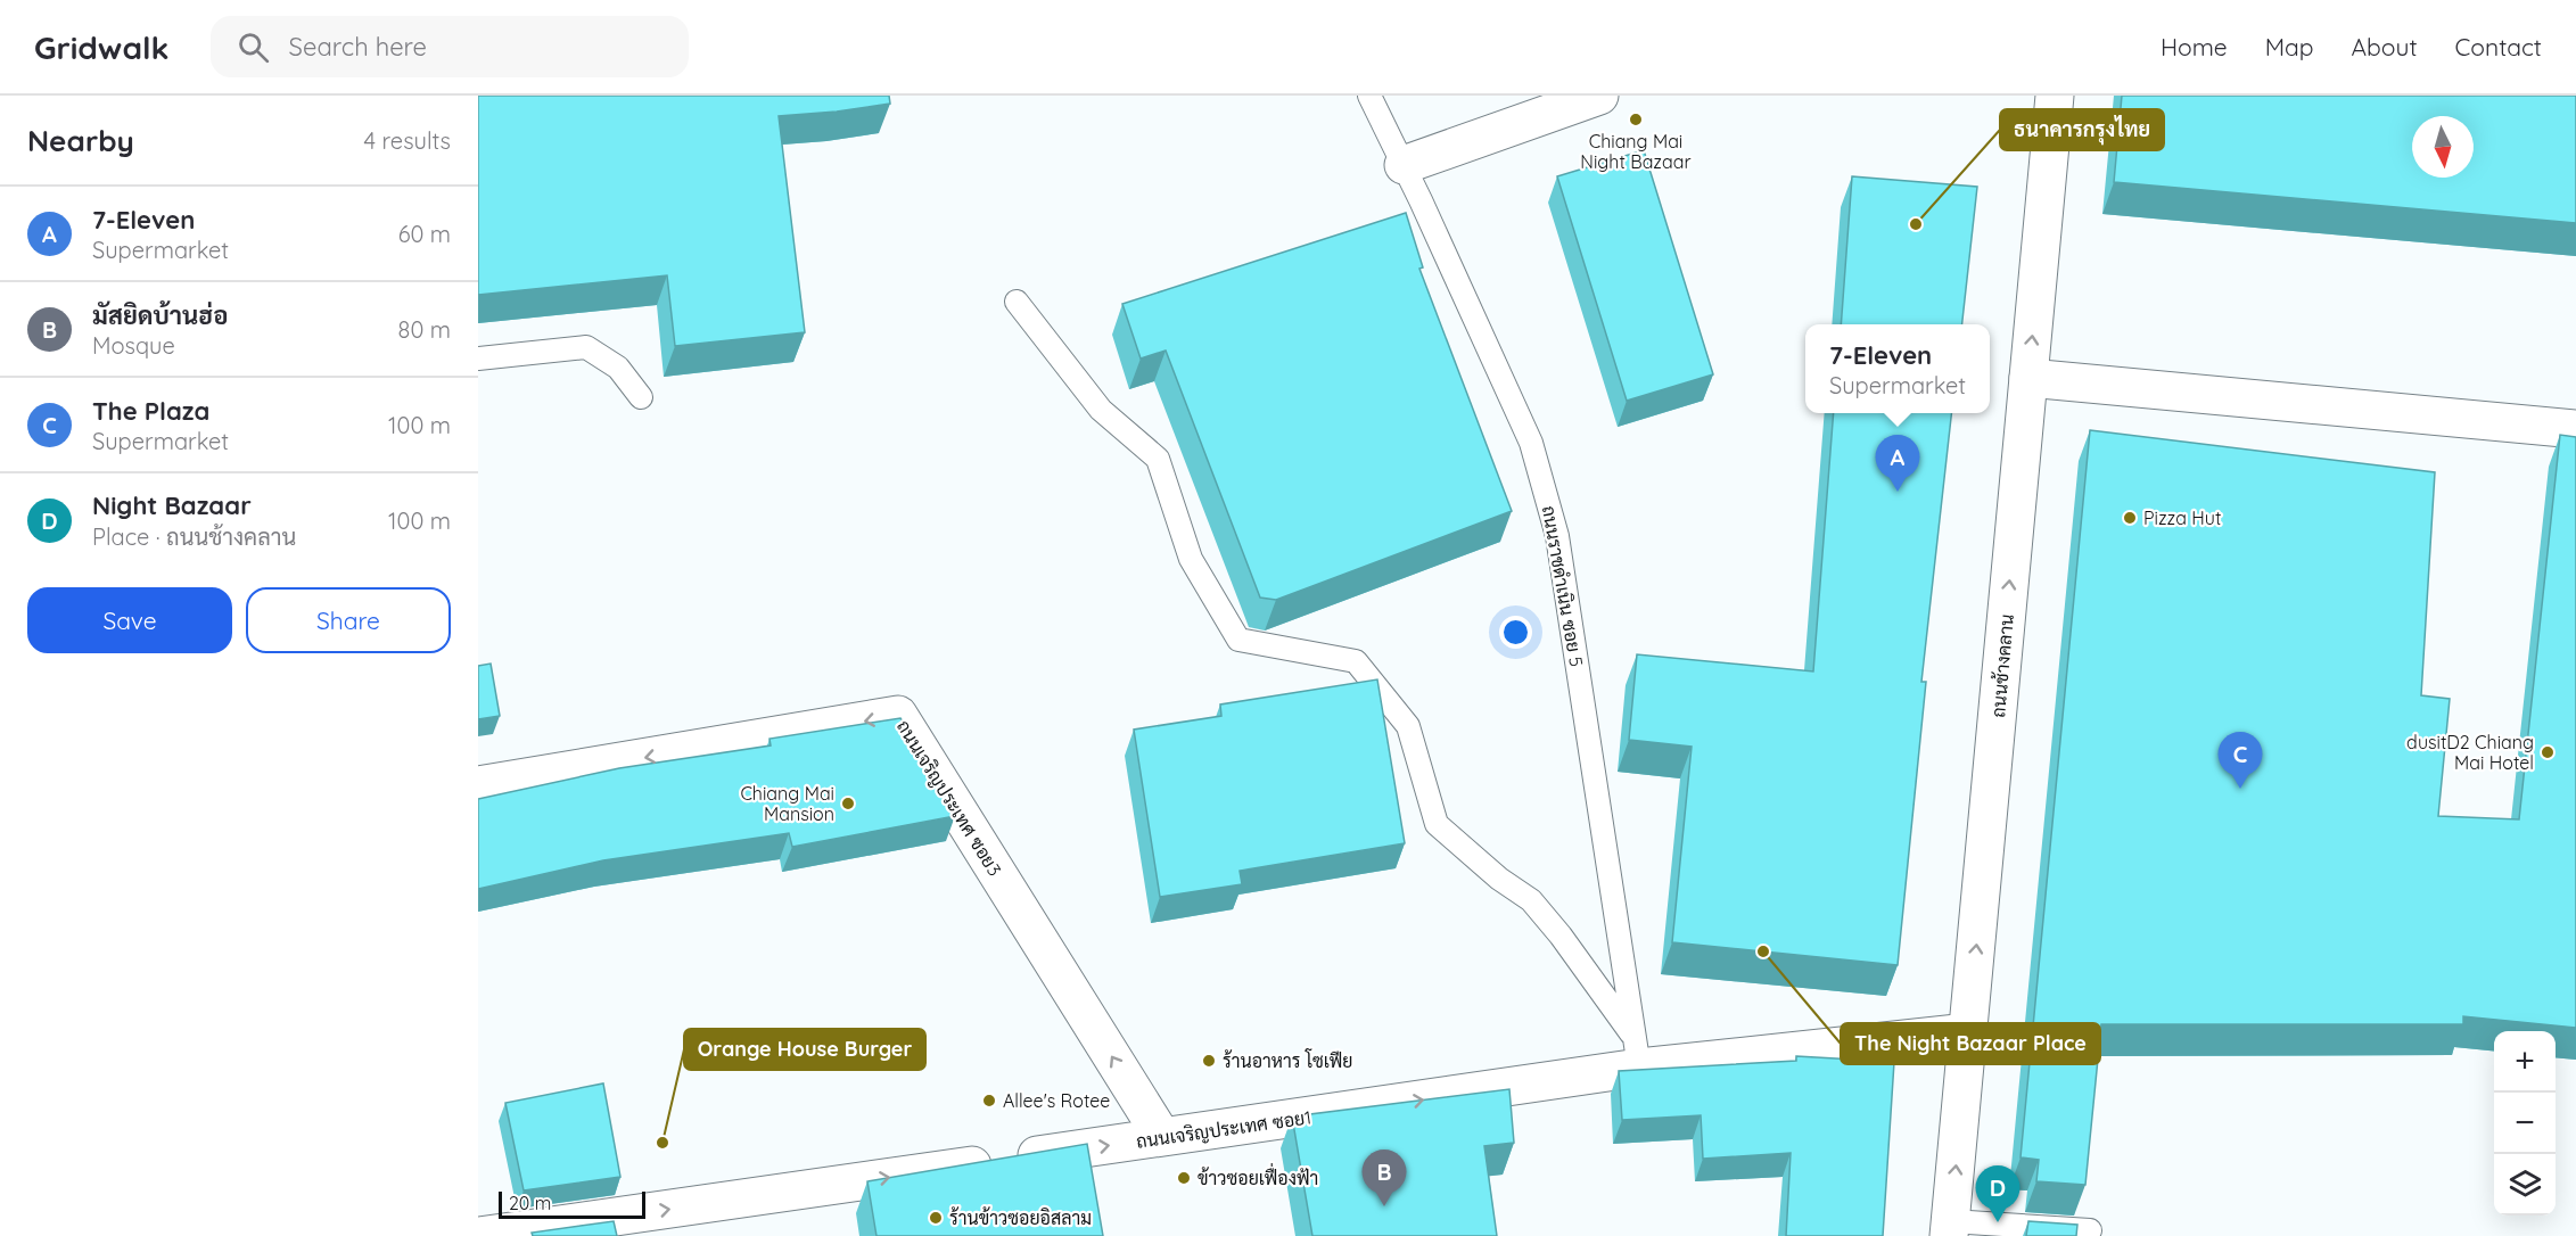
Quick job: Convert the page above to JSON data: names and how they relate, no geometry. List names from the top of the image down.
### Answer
{
  "streets": {
    "street": ["ถนนช้างคลาน", "ถนนเจริญประเทศ ซอย3", "ถนนเจริญประเทศ ซอย1"],
    "lane": ["ถนนราชดำเนิน ซอย 5"]
  },
  "crossings": [
    ["ถนนราชดำเนิน ซอย 5", "ถนนเจริญประเทศ ซอย1"],
    ["ถนนช้างคลาน", "ถนนเจริญประเทศ ซอย1"],
    ["ถนนเจริญประเทศ ซอย3", "ถนนเจริญประเทศ ซอย1"]
  ],
  "one_way": ["ถนนช้างคลาน", "ถนนเจริญประเทศ ซอย3", "ถนนเจริญประเทศ ซอย1"],
  "places": [
    "Chiang Mai Night Bazaar",
    "ธนาคารกรุงไทย",
    "Pizza Hut",
    "dusitD2 Chiang Mai Hotel",
    "Chiang Mai Mansion",
    "The Night Bazaar Place",
    "ร้านอาหาร โซเฟีย",
    "Allee's Rotee",
    "Orange House Burger",
    "ข้าวซอยเฟื่องฟ้า",
    "ร้านข้าวซอยอิสลาม"
  ],
  "scale_bar": "20 m",
  "north": "bottom",
  "page": {
    "header": "Gridwalk",
    "search": "Search here",
    "nav": [
      "Home",
      "Map",
      "About",
      "Contact"
    ],
    "heading": ["Nearby", "4 results"],
    "list": [
      {
        "mark": "A",
        "name": "7-Eleven",
        "note": "Supermarket",
        "value": "60 m"
      },
      {
        "mark": "B",
        "name": "มัสยิดบ้านฮ่อ",
        "note": "Mosque",
        "value": "80 m"
      },
      {
        "mark": "C",
        "name": "The Plaza",
        "note": "Supermarket",
        "value": "100 m"
      },
      {
        "mark": "D",
        "name": "Night Bazaar",
        "note": "Place · ถนนช้างคลาน",
        "value": "100 m"
      }
    ],
    "popup": ["7-Eleven", "Supermarket"],
    "pins": [
      "A",
      "C",
      "B",
      "D"
    ],
    "buttons": ["Save", "Share"],
    "map_buttons": ["+", "−"],
    "scale": "20 m"
  }
}
